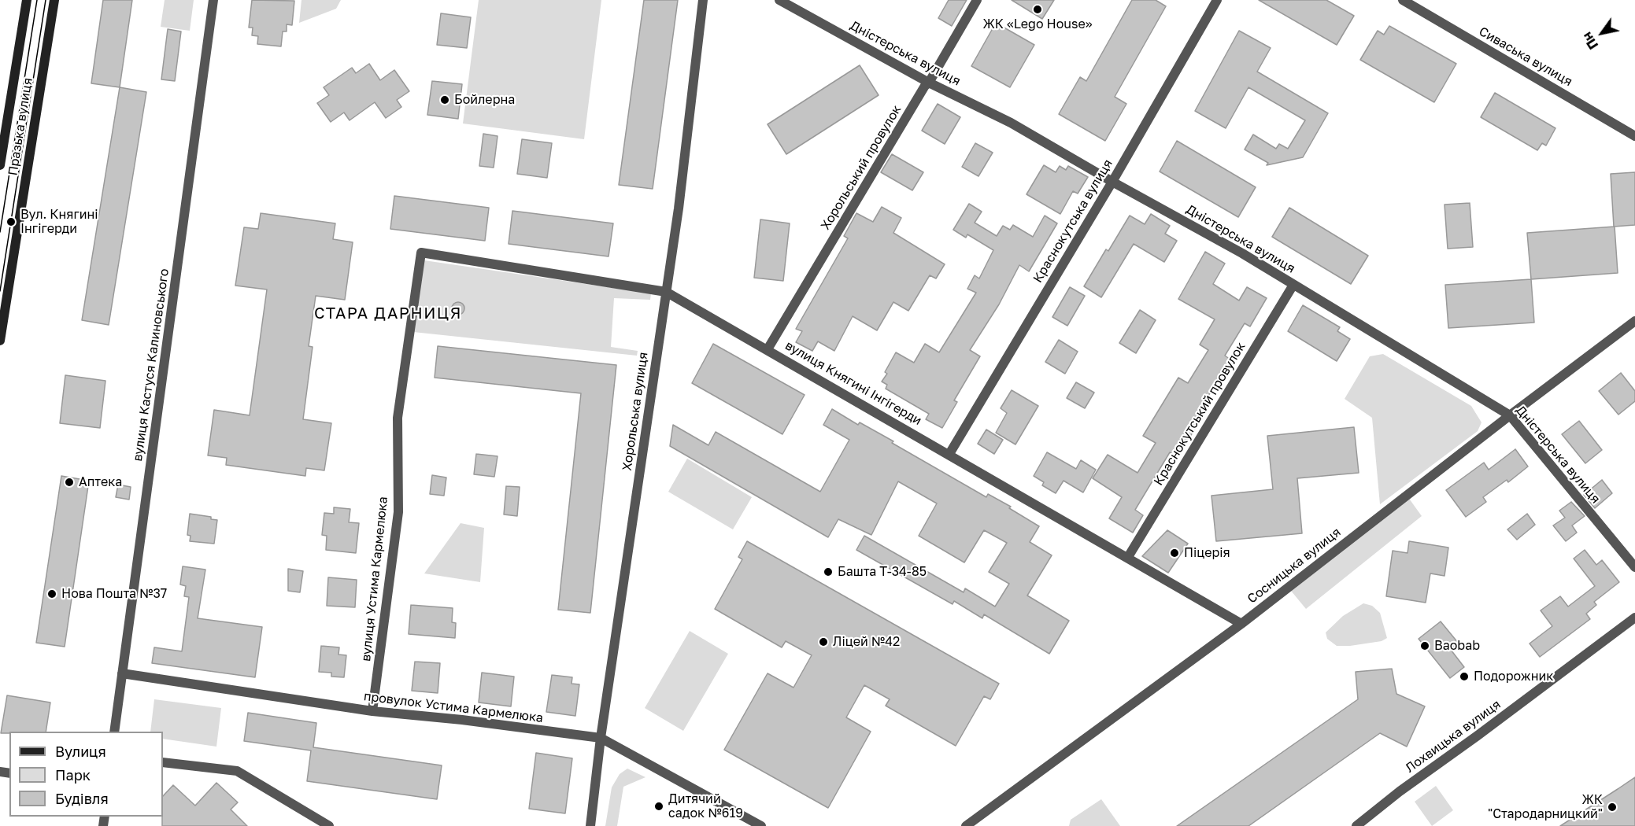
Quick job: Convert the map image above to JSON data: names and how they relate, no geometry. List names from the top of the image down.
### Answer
{
  "streets": {
    "street": [
      "Дністерська вулиця",
      "Сиваська вулиця",
      "Празька вулиця",
      "Хорольський провулок",
      "Краснокутська вулиця",
      "вулиця Кастуся Калиновського",
      "вулиця Княгині Інгігерди",
      "Хорольська вулиця",
      "Краснокутський провулок",
      "Сосницька вулиця",
      "вулиця Устима Кармелюка",
      "провулок Устима Кармелюка",
      "Лохвицька вулиця"
    ]
  },
  "crossings": [
    ["Дністерська вулиця", "Хорольський провулок"],
    ["Дністерська вулиця", "Краснокутська вулиця"],
    ["Дністерська вулиця", "Краснокутський провулок"],
    ["Дністерська вулиця", "Сосницька вулиця"],
    ["Хорольський провулок", "вулиця Княгині Інгігерди"],
    ["Краснокутська вулиця", "вулиця Княгині Інгігерди"],
    ["вулиця Кастуся Калиновського", "провулок Устима Кармелюка"],
    ["вулиця Княгині Інгігерди", "Хорольська вулиця"],
    ["вулиця Княгині Інгігерди", "Краснокутський провулок"],
    ["вулиця Княгині Інгігерди", "Сосницька вулиця"],
    ["вулиця Княгині Інгігерди", "вулиця Устима Кармелюка"],
    ["Хорольська вулиця", "провулок Устима Кармелюка"],
    ["вулиця Устима Кармелюка", "провулок Устима Кармелюка"]
  ],
  "districts": ["СТАРА ДАРНИЦЯ"],
  "places": [
    "ЖК «Lego House»",
    "Бойлерна",
    "Вул. Княгині Інгігерди",
    "Аптека",
    "Піцерія",
    "Башта Т-34-85",
    "Нова Пошта №37",
    "Ліцей №42",
    "Baobab",
    "Подорожник",
    "Дитячий садок №619",
    "ЖК \"Стародарницкий\""
  ],
  "legend": ["Вулиця", "Парк", "Будівля"],
  "north": "bottom left"
}
